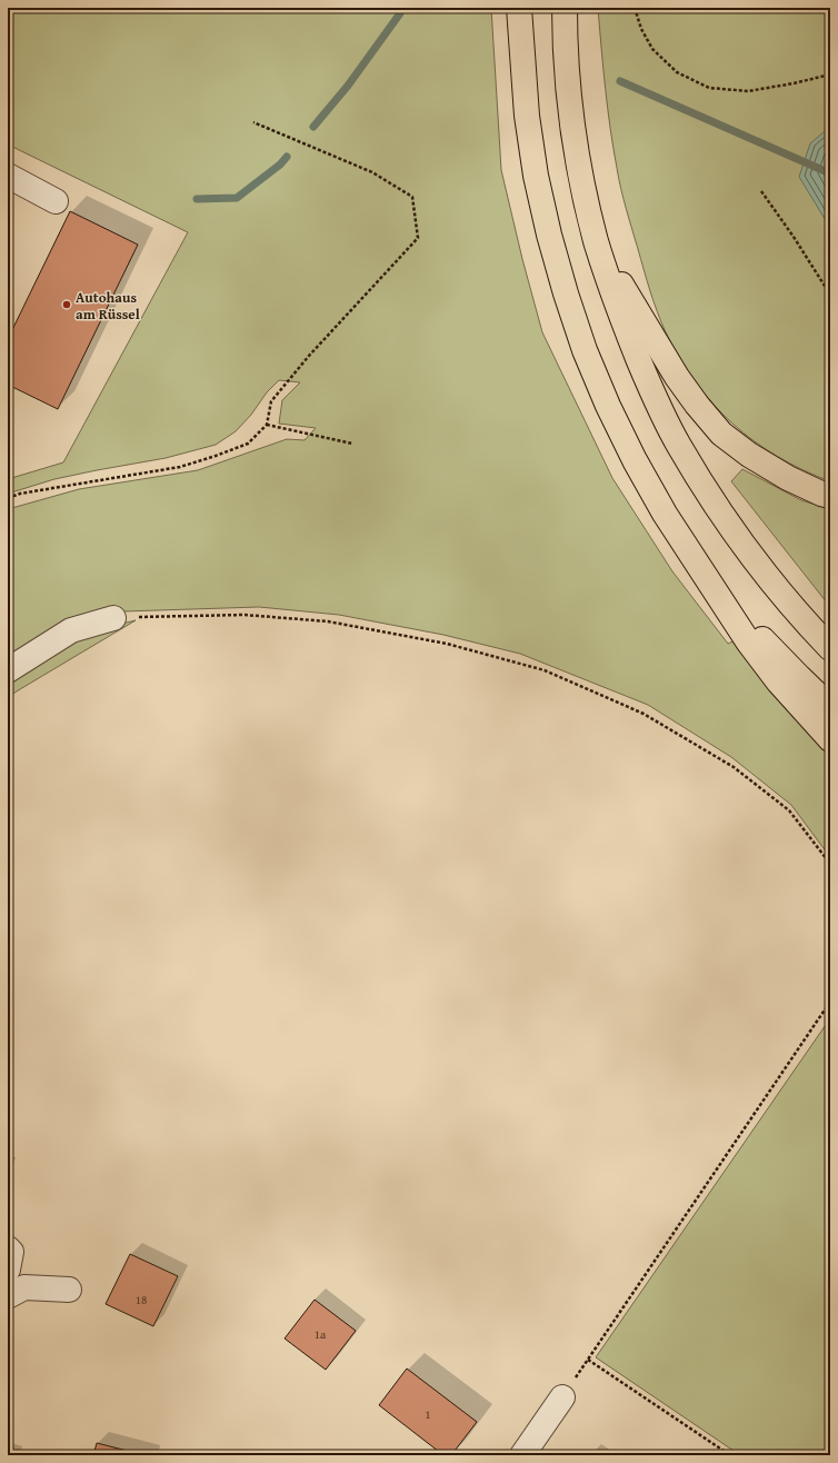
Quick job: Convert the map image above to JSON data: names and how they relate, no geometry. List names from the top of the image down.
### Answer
{
  "places": ["Autohaus am Rüssel"],
  "house_numbers": ["18", "1a", "1"]
}
